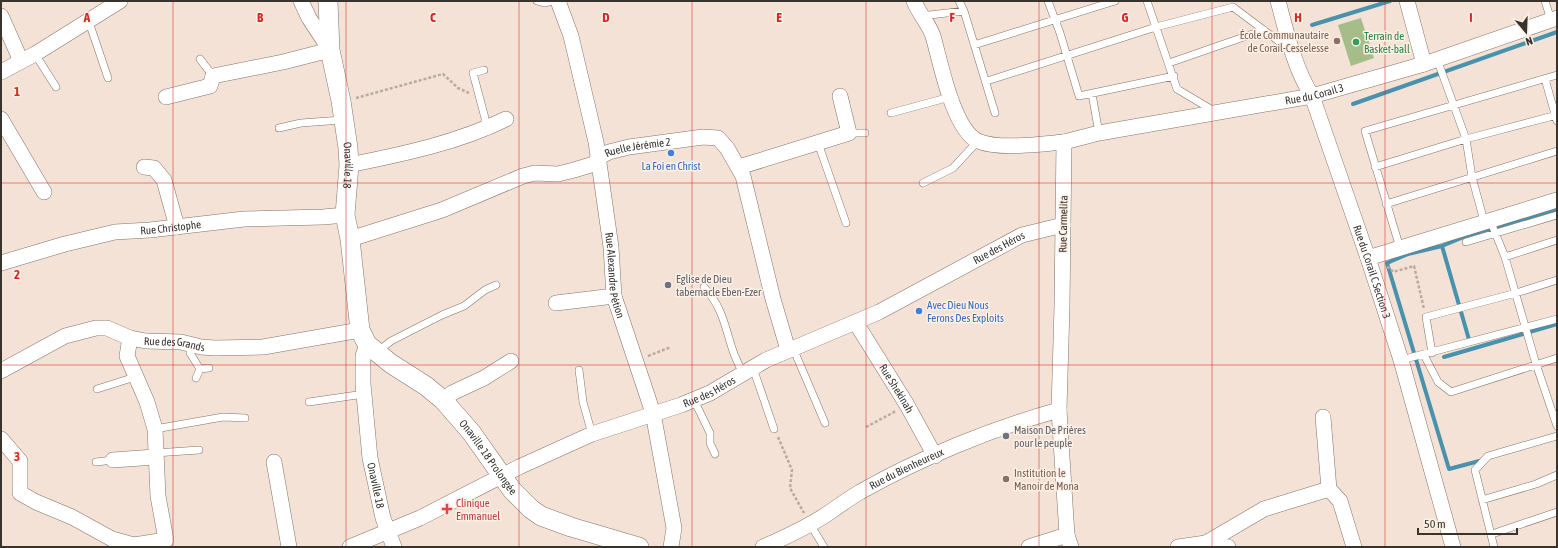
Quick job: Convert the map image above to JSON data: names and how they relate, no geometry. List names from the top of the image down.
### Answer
{
  "streets": {
    "street": [
      "Rue du Corail 3",
      "Ruelle Jérémie 2",
      "Onaville 18",
      "Rue Carmelita",
      "Rue Christophe",
      "Rue des Héros",
      "Rue du Corail C Section 3",
      "Rue Alexandre Pétion",
      "Rue des Grands",
      "Rue Shekinah",
      "Onaville 18 Prolongée",
      "Rue du Bienheureux"
    ]
  },
  "crossings": [
    ["Rue du Corail 3", "Rue Carmelita"],
    ["Rue du Corail 3", "Rue du Corail C Section 3"],
    ["Ruelle Jérémie 2", "Onaville 18"],
    ["Ruelle Jérémie 2", "Rue des Héros"],
    ["Ruelle Jérémie 2", "Rue Alexandre Pétion"],
    ["Onaville 18", "Rue Christophe"],
    ["Onaville 18", "Rue des Héros"],
    ["Onaville 18", "Rue des Grands"],
    ["Onaville 18", "Onaville 18 Prolongée"],
    ["Rue Carmelita", "Rue des Héros"],
    ["Rue Carmelita", "Rue du Bienheureux"],
    ["Rue des Héros", "Rue Alexandre Pétion"],
    ["Rue des Héros", "Rue Shekinah"],
    ["Rue des Héros", "Onaville 18 Prolongée"],
    ["Rue des Grands", "Onaville 18 Prolongée"],
    ["Rue Shekinah", "Rue du Bienheureux"]
  ],
  "places": {
    "other": [
      "École Communautaire de Corail-Cesselesse",
      "Terrain de Basket-ball",
      "La Foi en Christ",
      "Eglise de Dieu tabernacle Eben-Ezer",
      "Avec Dieu Nous Ferons Des Exploits",
      "Maison De Prières pour le peuple",
      "Institution le Manoir de Mona"
    ],
    "health": ["Clinique Emmanuel"]
  },
  "scale_bar": "50 m",
  "north": "bottom",
  "grid": {
    "columns": [
      "A",
      "B",
      "C",
      "D",
      "E",
      "F",
      "G",
      "H",
      "I"
    ],
    "rows": ["1", "2", "3"]
  }
}
